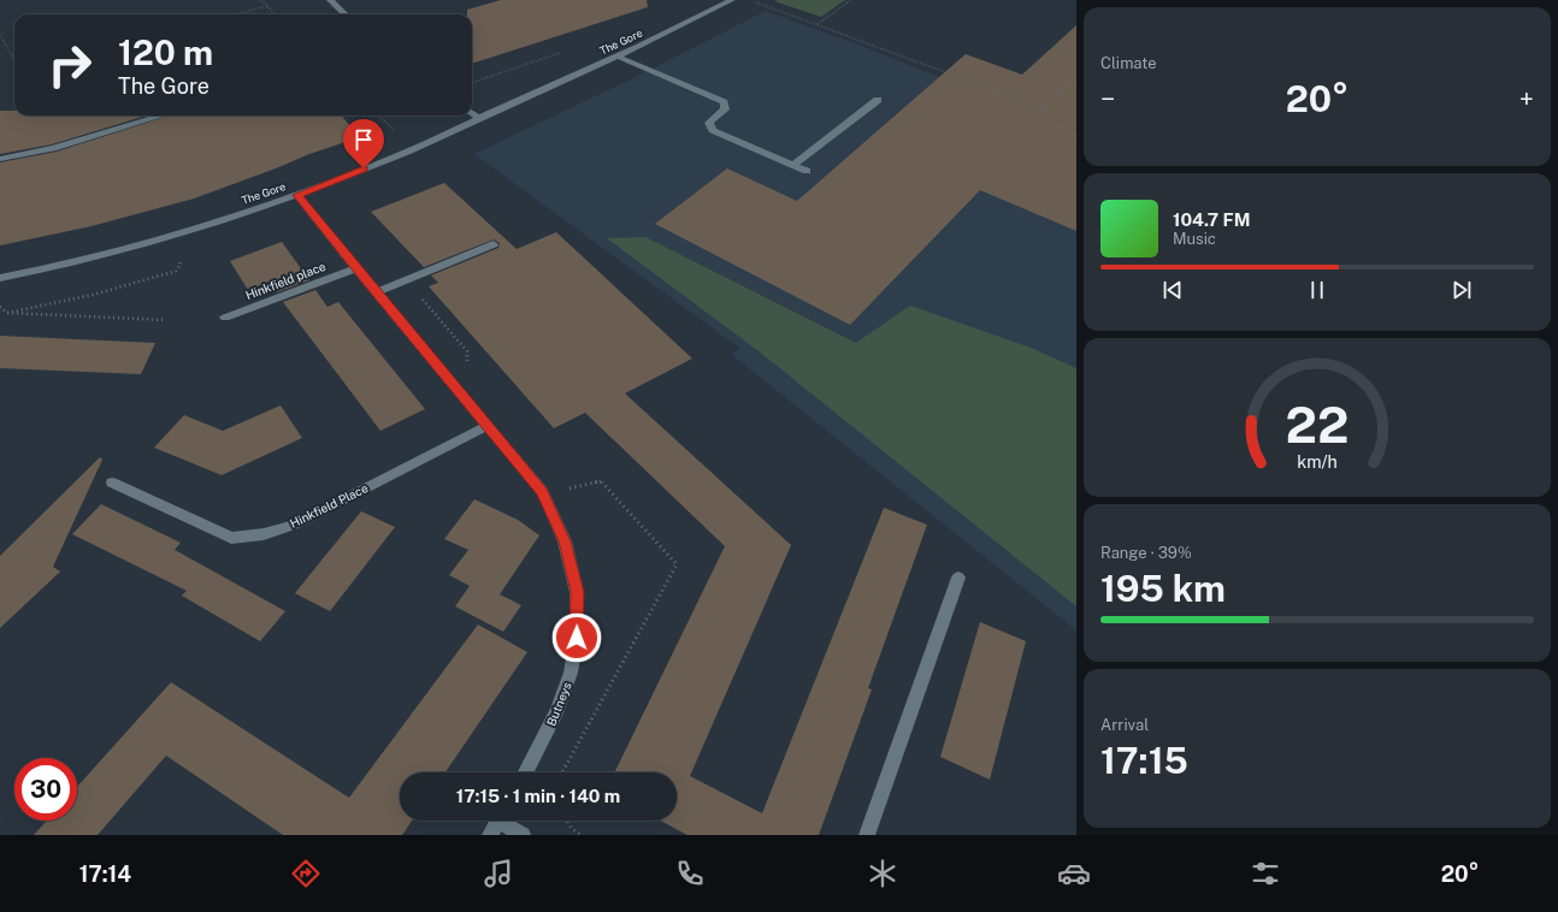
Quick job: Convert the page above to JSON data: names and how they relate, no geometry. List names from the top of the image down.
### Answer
{
  "streets": {
    "street": [
      "The Gore",
      "Hinkfield place",
      "Hinkfield Place",
      "Butneys"
    ]
  },
  "crossings": [
    ["The Gore", "Butneys"],
    ["Hinkfield place", "Butneys"],
    ["Hinkfield Place", "Butneys"]
  ],
  "page": {
    "tile": [
      "Climate",
      ["Range · 39%", "195 km"],
      ["Arrival", "17:15"]
    ],
    "turn": ["120 m", "The Gore"],
    "heat": ["−", "20°", "+"],
    "song": ["104.7 FM", "Music"],
    "limit": "30",
    "trip": "17:15 · 1 min · 140 m",
    "tabs": ["17:14", "20°"],
    "gauge": ["22", "km/h"]
  }
}
